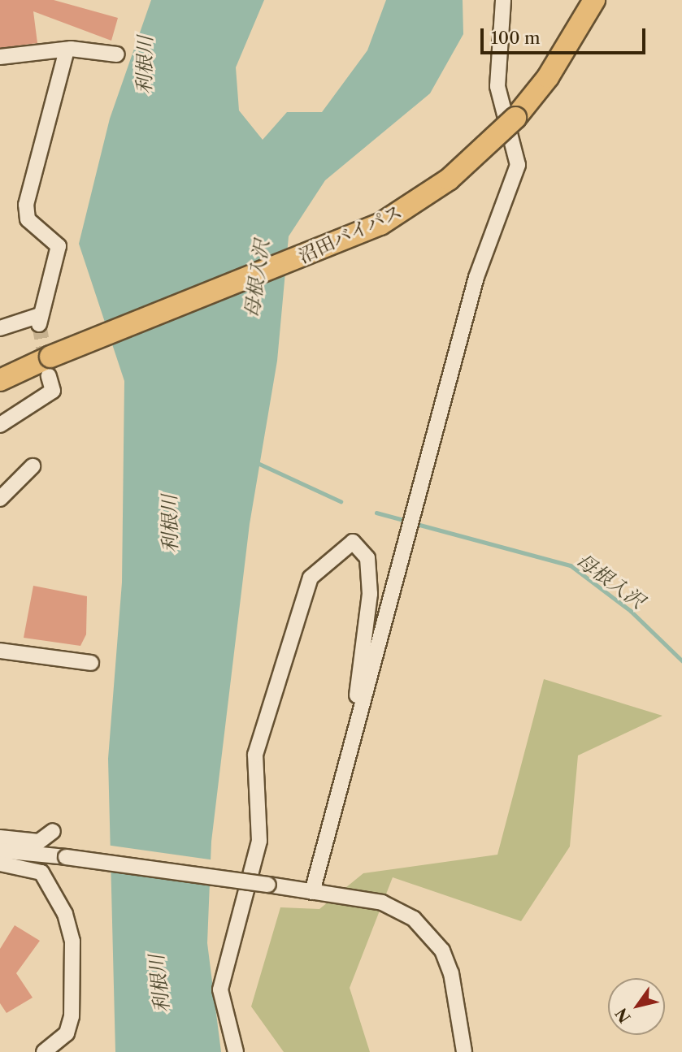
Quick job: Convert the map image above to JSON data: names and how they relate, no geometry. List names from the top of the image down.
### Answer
{
  "streets": {
    "highway": ["沼田バイパス"]
  },
  "water": ["利根川", "母根入沢"],
  "scale_bar": "100 m",
  "north": "bottom left"
}
